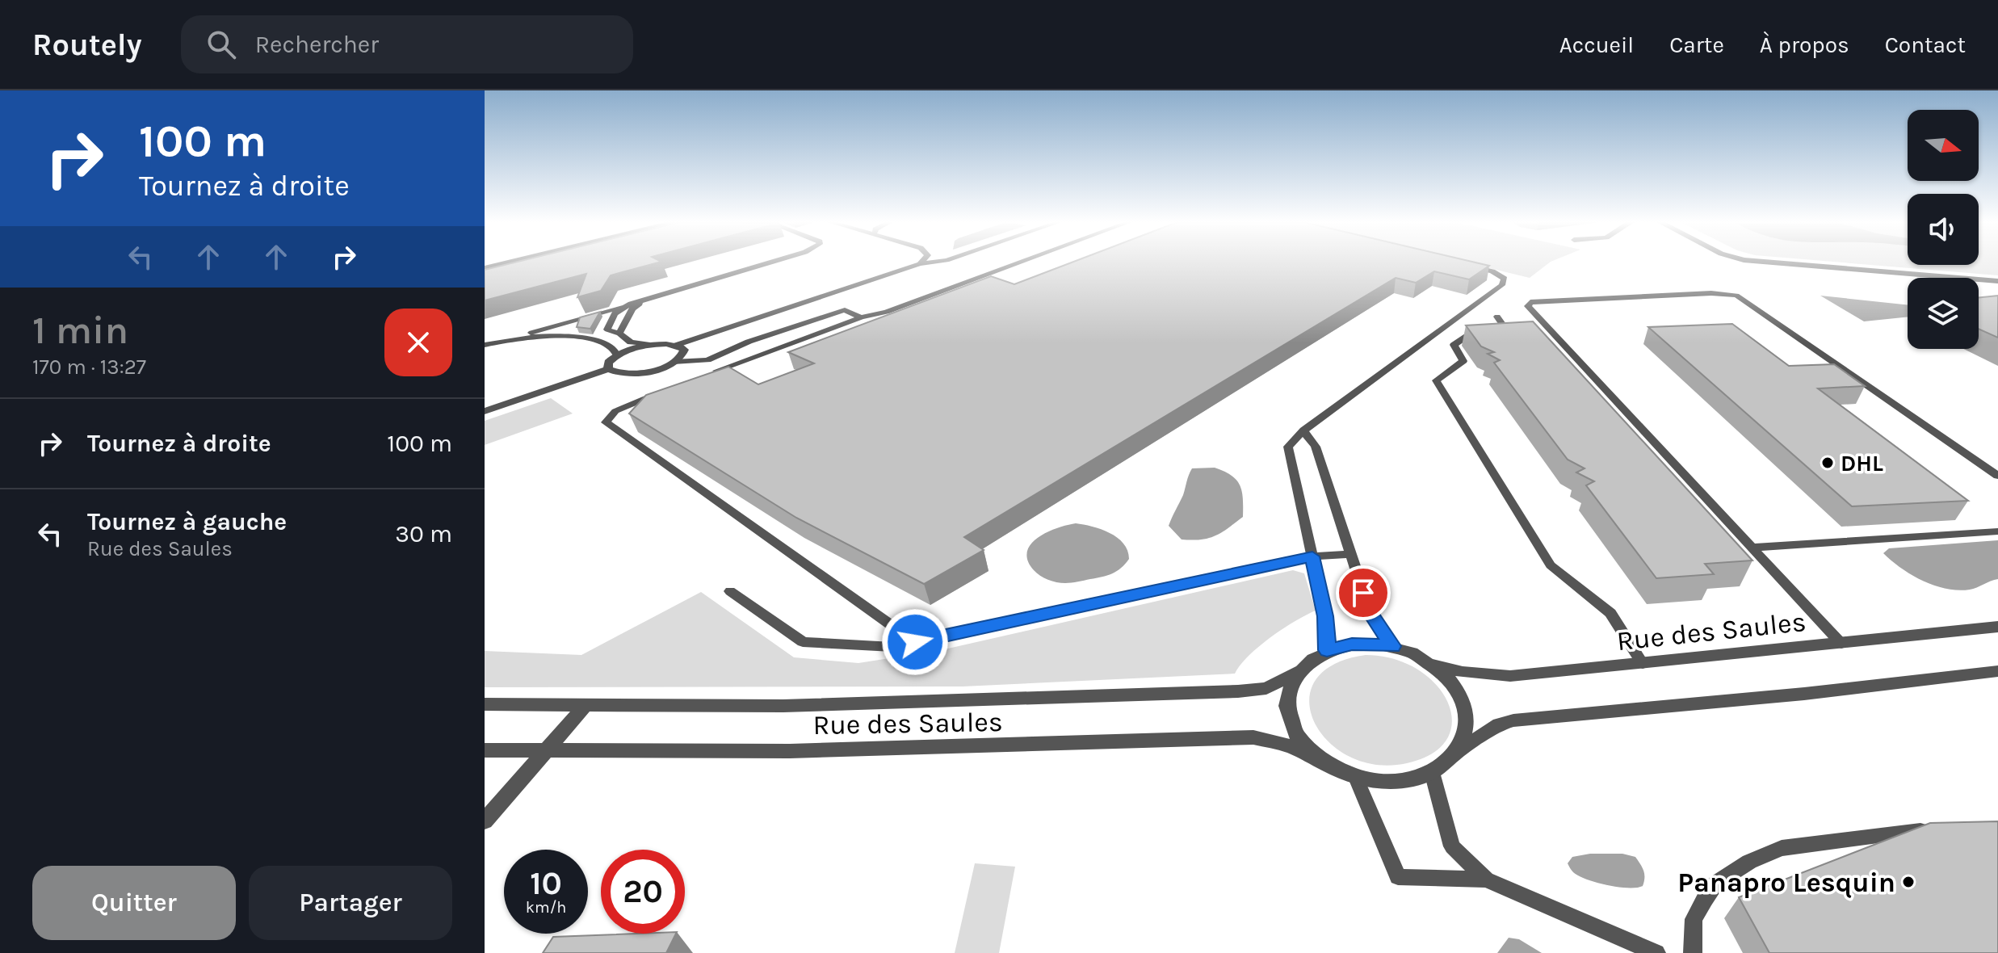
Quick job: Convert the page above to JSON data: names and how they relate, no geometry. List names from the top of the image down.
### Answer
{
  "streets": {
    "street": ["Rue des Saules"]
  },
  "places": ["DHL", "Panapro Lesquin"],
  "north": "right",
  "page": {
    "header": "Routely",
    "search": "Rechercher",
    "nav": [
      "Accueil",
      "Carte",
      "À propos",
      "Contact"
    ],
    "turn": ["100 m", "Tournez à droite"],
    "heading": ["1 min", "170 m · 13:27"],
    "list": [
      {
        "name": "Tournez à droite",
        "value": "100 m"
      },
      {
        "name": "Tournez à gauche",
        "note": "Rue des Saules",
        "value": "30 m"
      }
    ],
    "speed": "10 km/h",
    "limit": "20",
    "buttons": ["Quitter", "Partager"]
  }
}
